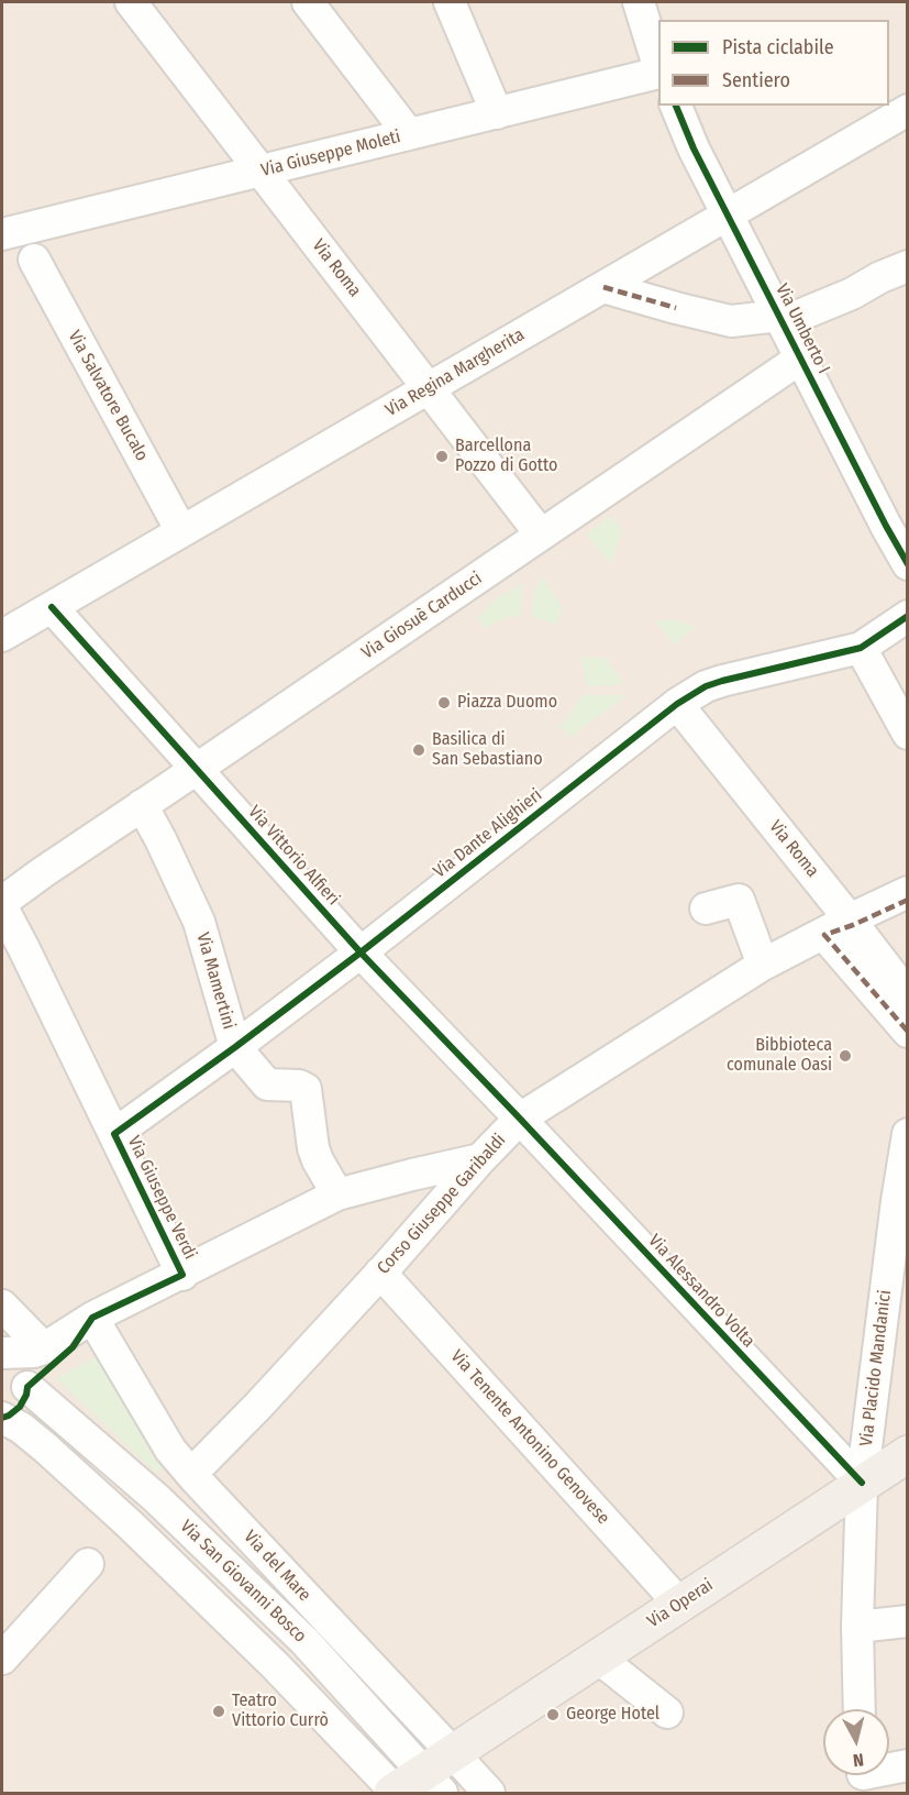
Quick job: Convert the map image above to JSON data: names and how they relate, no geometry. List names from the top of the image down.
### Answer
{
  "streets": {
    "main road": ["Via Operai"],
    "street": [
      "Via Giuseppe Moleti",
      "Via Roma",
      "Via Umberto I",
      "Via Regina Margherita",
      "Via Salvatore Bucalo",
      "Via Giosuè Carducci",
      "Via Dante Alighieri",
      "Via Vittorio Alfieri",
      "Via Mamertini",
      "Via Giuseppe Verdi",
      "Corso Giuseppe Garibaldi",
      "Via Alessandro Volta",
      "Via Placido Mandanici",
      "Via Tenente Antonino Genovese",
      "Via del Mare",
      "Via San Giovanni Bosco"
    ]
  },
  "crossings": [
    ["Via Giuseppe Moleti", "Via Roma"],
    ["Via Roma", "Via Regina Margherita"],
    ["Via Roma", "Via Giosuè Carducci"],
    ["Via Roma", "Via Dante Alighieri"],
    ["Via Roma", "Corso Giuseppe Garibaldi"],
    ["Via Umberto I", "Via Regina Margherita"],
    ["Via Umberto I", "Via Giosuè Carducci"],
    ["Via Regina Margherita", "Via Salvatore Bucalo"],
    ["Via Regina Margherita", "Via Vittorio Alfieri"],
    ["Via Giosuè Carducci", "Via Vittorio Alfieri"],
    ["Via Giosuè Carducci", "Via Mamertini"],
    ["Via Giosuè Carducci", "Via Giuseppe Verdi"],
    ["Via Dante Alighieri", "Via Vittorio Alfieri"],
    ["Via Dante Alighieri", "Via Mamertini"],
    ["Via Dante Alighieri", "Via Giuseppe Verdi"],
    ["Via Vittorio Alfieri", "Corso Giuseppe Garibaldi"],
    ["Via Vittorio Alfieri", "Via Alessandro Volta"],
    ["Corso Giuseppe Garibaldi", "Via Alessandro Volta"],
    ["Corso Giuseppe Garibaldi", "Via Tenente Antonino Genovese"],
    ["Corso Giuseppe Garibaldi", "Via del Mare"],
    ["Via Alessandro Volta", "Via Placido Mandanici"],
    ["Via Alessandro Volta", "Via Operai"],
    ["Via Placido Mandanici", "Via Operai"],
    ["Via Tenente Antonino Genovese", "Via Operai"],
    ["Via del Mare", "Via Operai"],
    ["Via San Giovanni Bosco", "Via Operai"]
  ],
  "places": [
    "Barcellona Pozzo di Gotto",
    "Piazza Duomo",
    "Basilica di San Sebastiano",
    "Bibbioteca comunale Oasi",
    "Teatro Vittorio Currò",
    "George Hotel"
  ],
  "legend": ["Pista ciclabile", "Sentiero"],
  "north": "bottom"
}
